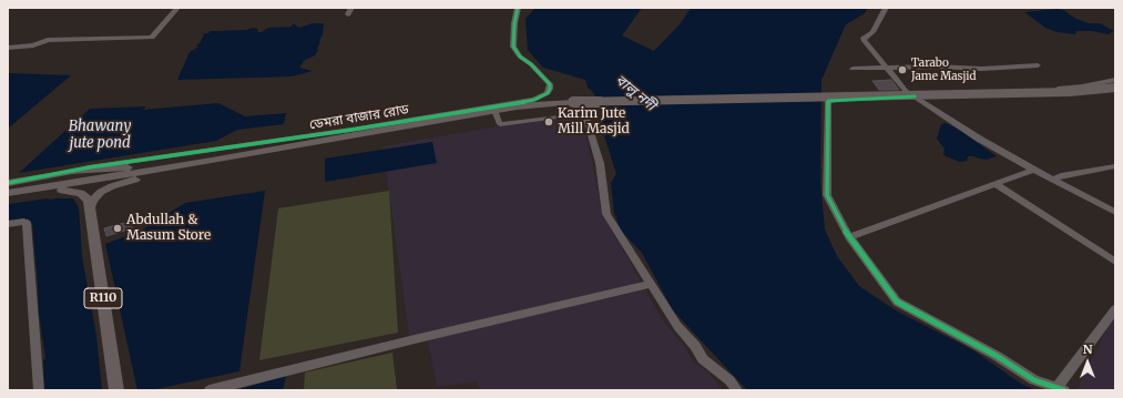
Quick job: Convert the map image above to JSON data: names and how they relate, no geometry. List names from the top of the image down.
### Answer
{
  "streets": {
    "main road": ["R110"],
    "street": ["ডেমরা বাজার রোড"]
  },
  "water": ["বালু নদী", "Bhawany jute pond"],
  "places": ["Tarabo Jame Masjid", "Karim Jute Mill Masjid", "Abdullah & Masum Store"],
  "north": "top"
}
